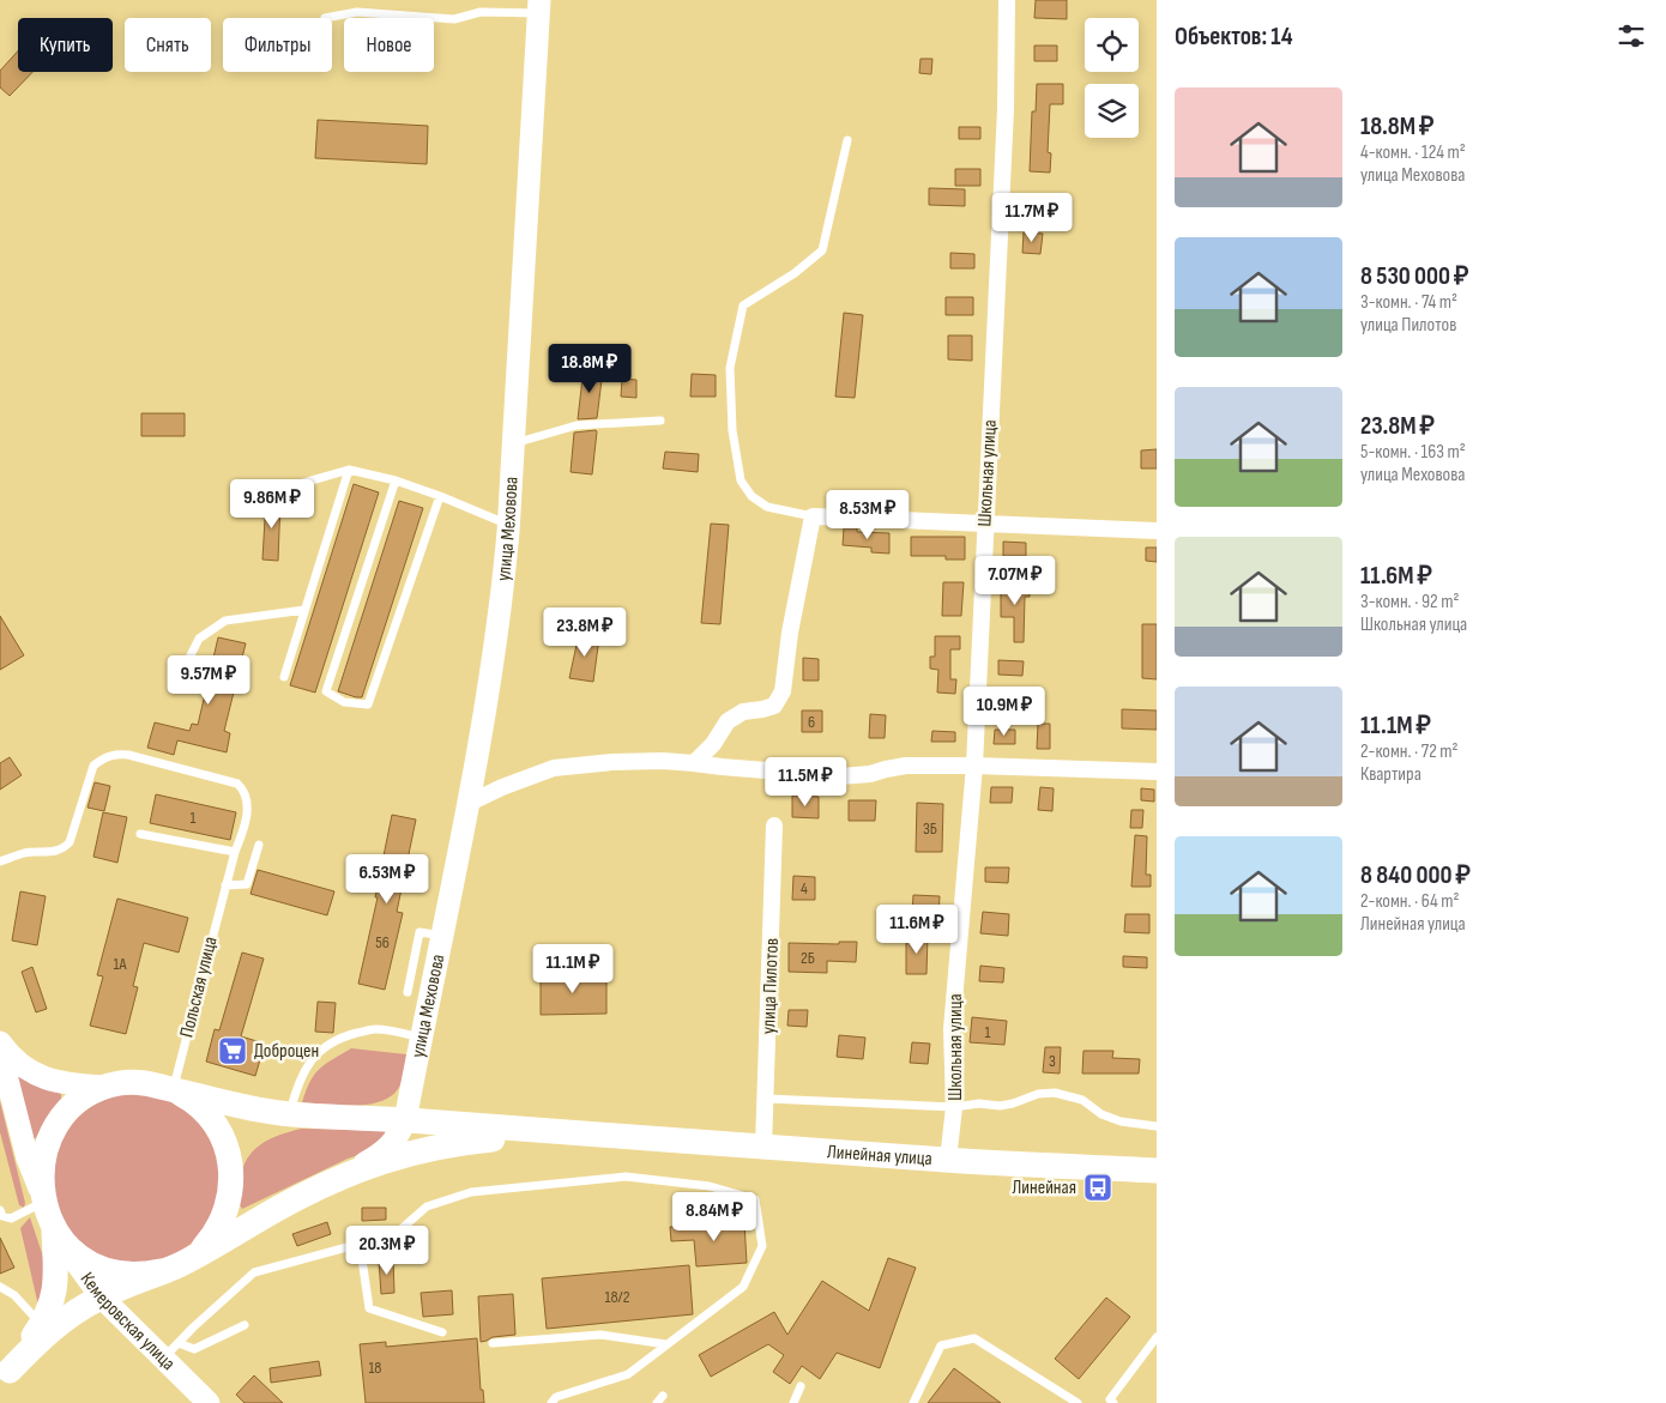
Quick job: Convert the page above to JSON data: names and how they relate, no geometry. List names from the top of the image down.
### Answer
{
  "streets": {
    "main road": ["Линейная улица"],
    "street": [
      "Школьная улица",
      "улица Меховова",
      "улица Пилотов",
      "Кемеровская улица"
    ],
    "lane": ["Польская улица"]
  },
  "crossings": [
    ["Школьная улица", "Линейная улица"],
    ["улица Пилотов", "Линейная улица"],
    ["Польская улица", "Кемеровская улица"]
  ],
  "places": {
    "supermarket": ["Доброцен"],
    "bus stop": ["Линейная"]
  },
  "house_numbers": [
    "6",
    "1",
    "3Б",
    "4",
    "56",
    "2Б",
    "1А",
    "1",
    "3",
    "18/2",
    "18"
  ],
  "page": {
    "heading": "Объектов: 14",
    "chip": [
      "Купить",
      "Снять",
      "Фильтры",
      "Новое"
    ],
    "list": [
      {
        "name": "18.8M ₽",
        "note": "4-комн. · 124 m² · улица Меховова"
      },
      {
        "name": "8 530 000 ₽",
        "note": "3-комн. · 74 m² · улица Пилотов"
      },
      {
        "name": "23.8M ₽",
        "note": "5-комн. · 163 m² · улица Меховова"
      },
      {
        "name": "11.6M ₽",
        "note": "3-комн. · 92 m² · Школьная улица"
      },
      {
        "name": "11.1M ₽",
        "note": "2-комн. · 72 m² · Квартира"
      },
      {
        "name": "8 840 000 ₽",
        "note": "2-комн. · 64 m² · Линейная улица"
      }
    ],
    "price": [
      "11.7M ₽",
      "18.8M ₽",
      "9.86M ₽",
      "8.53M ₽",
      "7.07M ₽",
      "23.8M ₽",
      "9.57M ₽",
      "10.9M ₽",
      "11.5M ₽",
      "6.53M ₽",
      "11.6M ₽",
      "11.1M ₽",
      "8.84M ₽",
      "20.3M ₽"
    ]
  }
}
